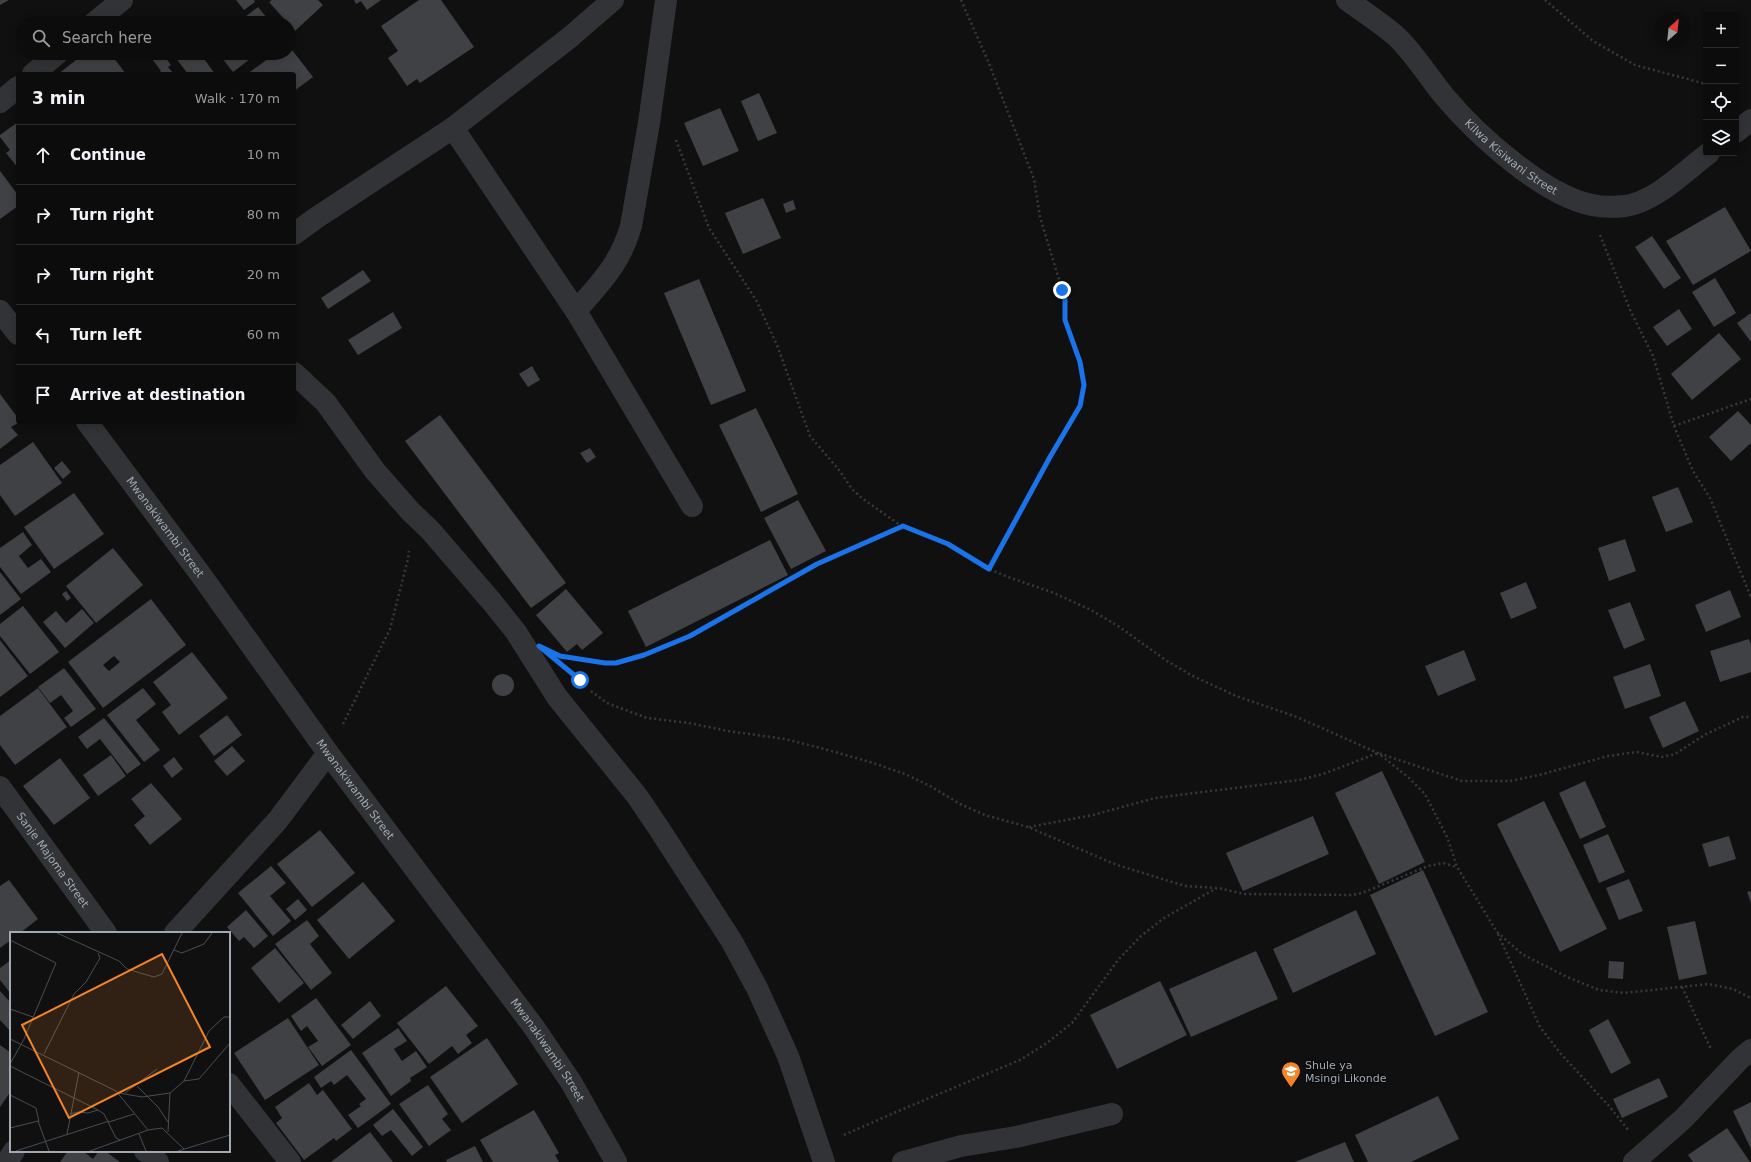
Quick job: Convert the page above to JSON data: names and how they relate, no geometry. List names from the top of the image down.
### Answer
{
  "streets": {
    "street": ["Kilwa Kisiwani Street", "Mwanakiwambi Street", "Sanje Majoma Street"]
  },
  "places": {
    "school or university": ["Shule ya Msingi Likonde"]
  },
  "north": "top right",
  "page": {
    "map_buttons": ["+", "−"],
    "search": "Search here",
    "heading": ["3 min", "Walk · 170 m"],
    "list": [
      ["Continue", "10 m"],
      ["Turn right", "80 m"],
      ["Turn right", "20 m"],
      ["Turn left", "60 m"],
      "Arrive at destination"
    ]
  }
}
